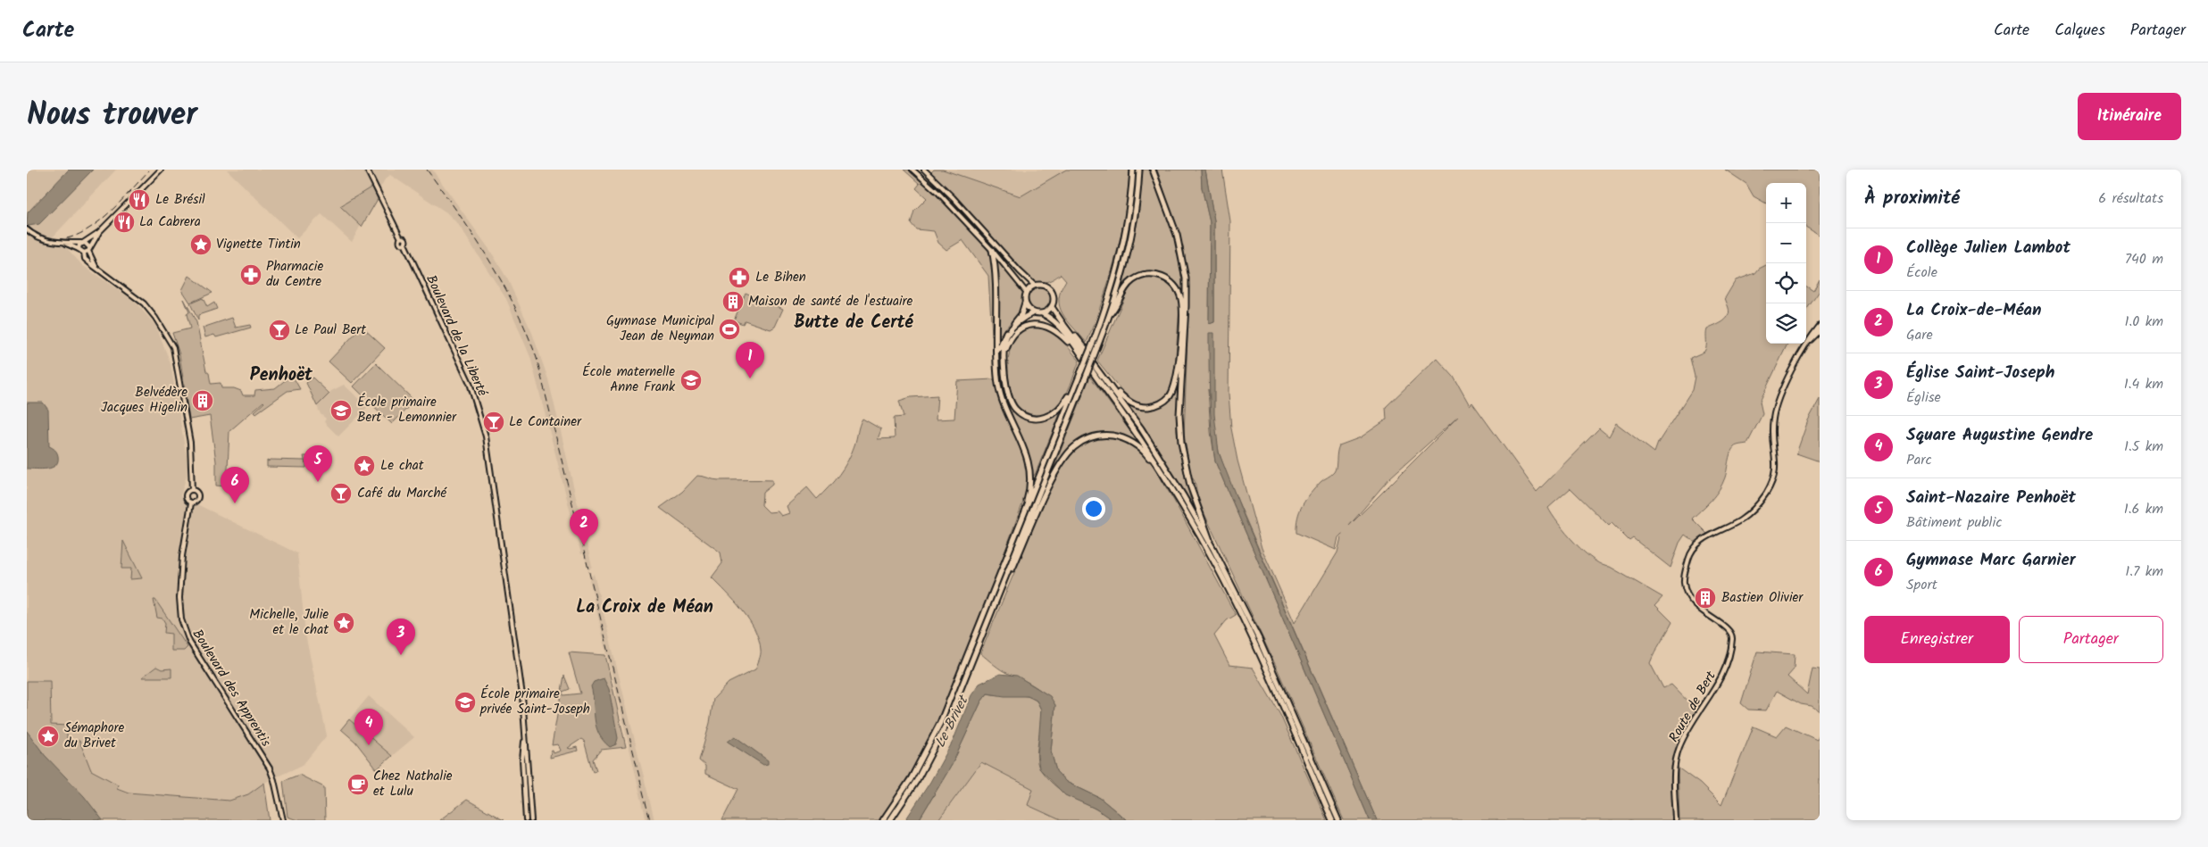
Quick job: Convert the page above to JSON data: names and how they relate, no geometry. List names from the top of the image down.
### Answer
{
  "streets": {
    "main road": ["Boulevard de la Liberté", "Boulevard des Apprentis", "Route de Bert"]
  },
  "districts": ["Butte de Certé", "Penhoët", "La Croix de Méan"],
  "water": ["Le Brivet"],
  "places": {
    "restaurant": ["Le Brésil", "La Cabrera"],
    "place": [
      "Vignette Tintin",
      "Le chat",
      "Michelle, Julie et le chat",
      "Sémaphore du Brivet"
    ],
    "pharmacy": ["Pharmacie du Centre", "Le Bihen"],
    "building": ["Maison de santé de l'estuaire", "Belvédère Jacques Higelin", "Bastien Olivier"],
    "sports": ["Gymnase Municipal Jean de Neyman"],
    "bar": ["Le Paul Bert", "Le Container", "Café du Marché"],
    "school or university": ["École maternelle Anne Frank", "École primaire Bert - Lemonnier", "École primaire privée Saint-Joseph"],
    "cafe": ["Chez Nathalie et Lulu"]
  },
  "page": {
    "header": "Carte",
    "nav": ["Carte", "Calques", "Partager"],
    "title": "Nous trouver",
    "buttons": [
      "Itinéraire",
      ["Enregistrer", "Partager"]
    ],
    "heading": ["À proximité", "6 résultats"],
    "map_buttons": ["+", "−"],
    "list": [
      {
        "mark": "1",
        "name": "Collège Julien Lambot",
        "note": "École",
        "value": "740 m"
      },
      {
        "mark": "2",
        "name": "La Croix-de-Méan",
        "note": "Gare",
        "value": "1.0 km"
      },
      {
        "mark": "3",
        "name": "Église Saint-Joseph",
        "note": "Église",
        "value": "1.4 km"
      },
      {
        "mark": "4",
        "name": "Square Augustine Gendre",
        "note": "Parc",
        "value": "1.5 km"
      },
      {
        "mark": "5",
        "name": "Saint-Nazaire Penhoët",
        "note": "Bâtiment public",
        "value": "1.6 km"
      },
      {
        "mark": "6",
        "name": "Gymnase Marc Garnier",
        "note": "Sport",
        "value": "1.7 km"
      }
    ],
    "pins": [
      "1",
      "5",
      "6",
      "2",
      "3",
      "4"
    ]
  }
}
